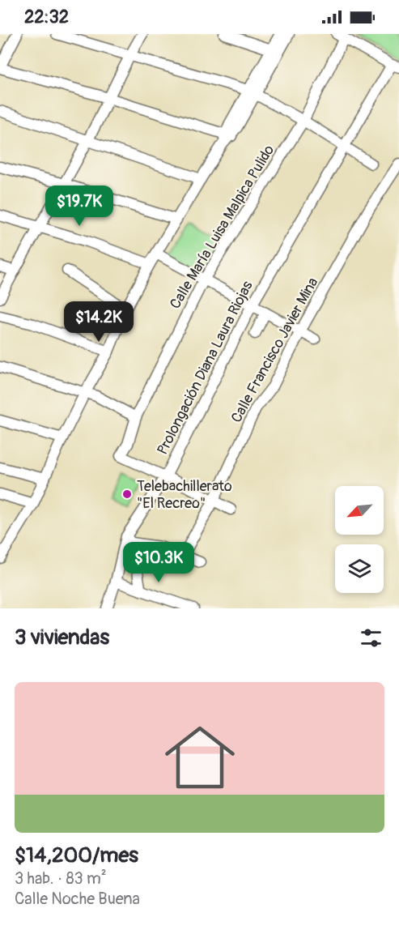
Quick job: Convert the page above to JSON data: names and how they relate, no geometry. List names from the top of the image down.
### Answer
{
  "streets": {
    "street": ["Calle María Luisa Malpica Pulido", "Calle Francisco Javier Mina", "Prolongación Diana Laura Riojas"]
  },
  "crossings": [
    ["Calle María Luisa Malpica Pulido", "Prolongación Diana Laura Riojas"]
  ],
  "places": ["Telebachillerato \"El Recreo\""],
  "north": "bottom left",
  "page": {
    "status": "22:32",
    "price": ["$19.7K", "$14.2K", "$10.3K"],
    "heading": "3 viviendas",
    "list": [
      {
        "name": "$14,200/mes",
        "note": "3 hab. · 83 m² · Calle Noche Buena"
      }
    ]
  }
}
